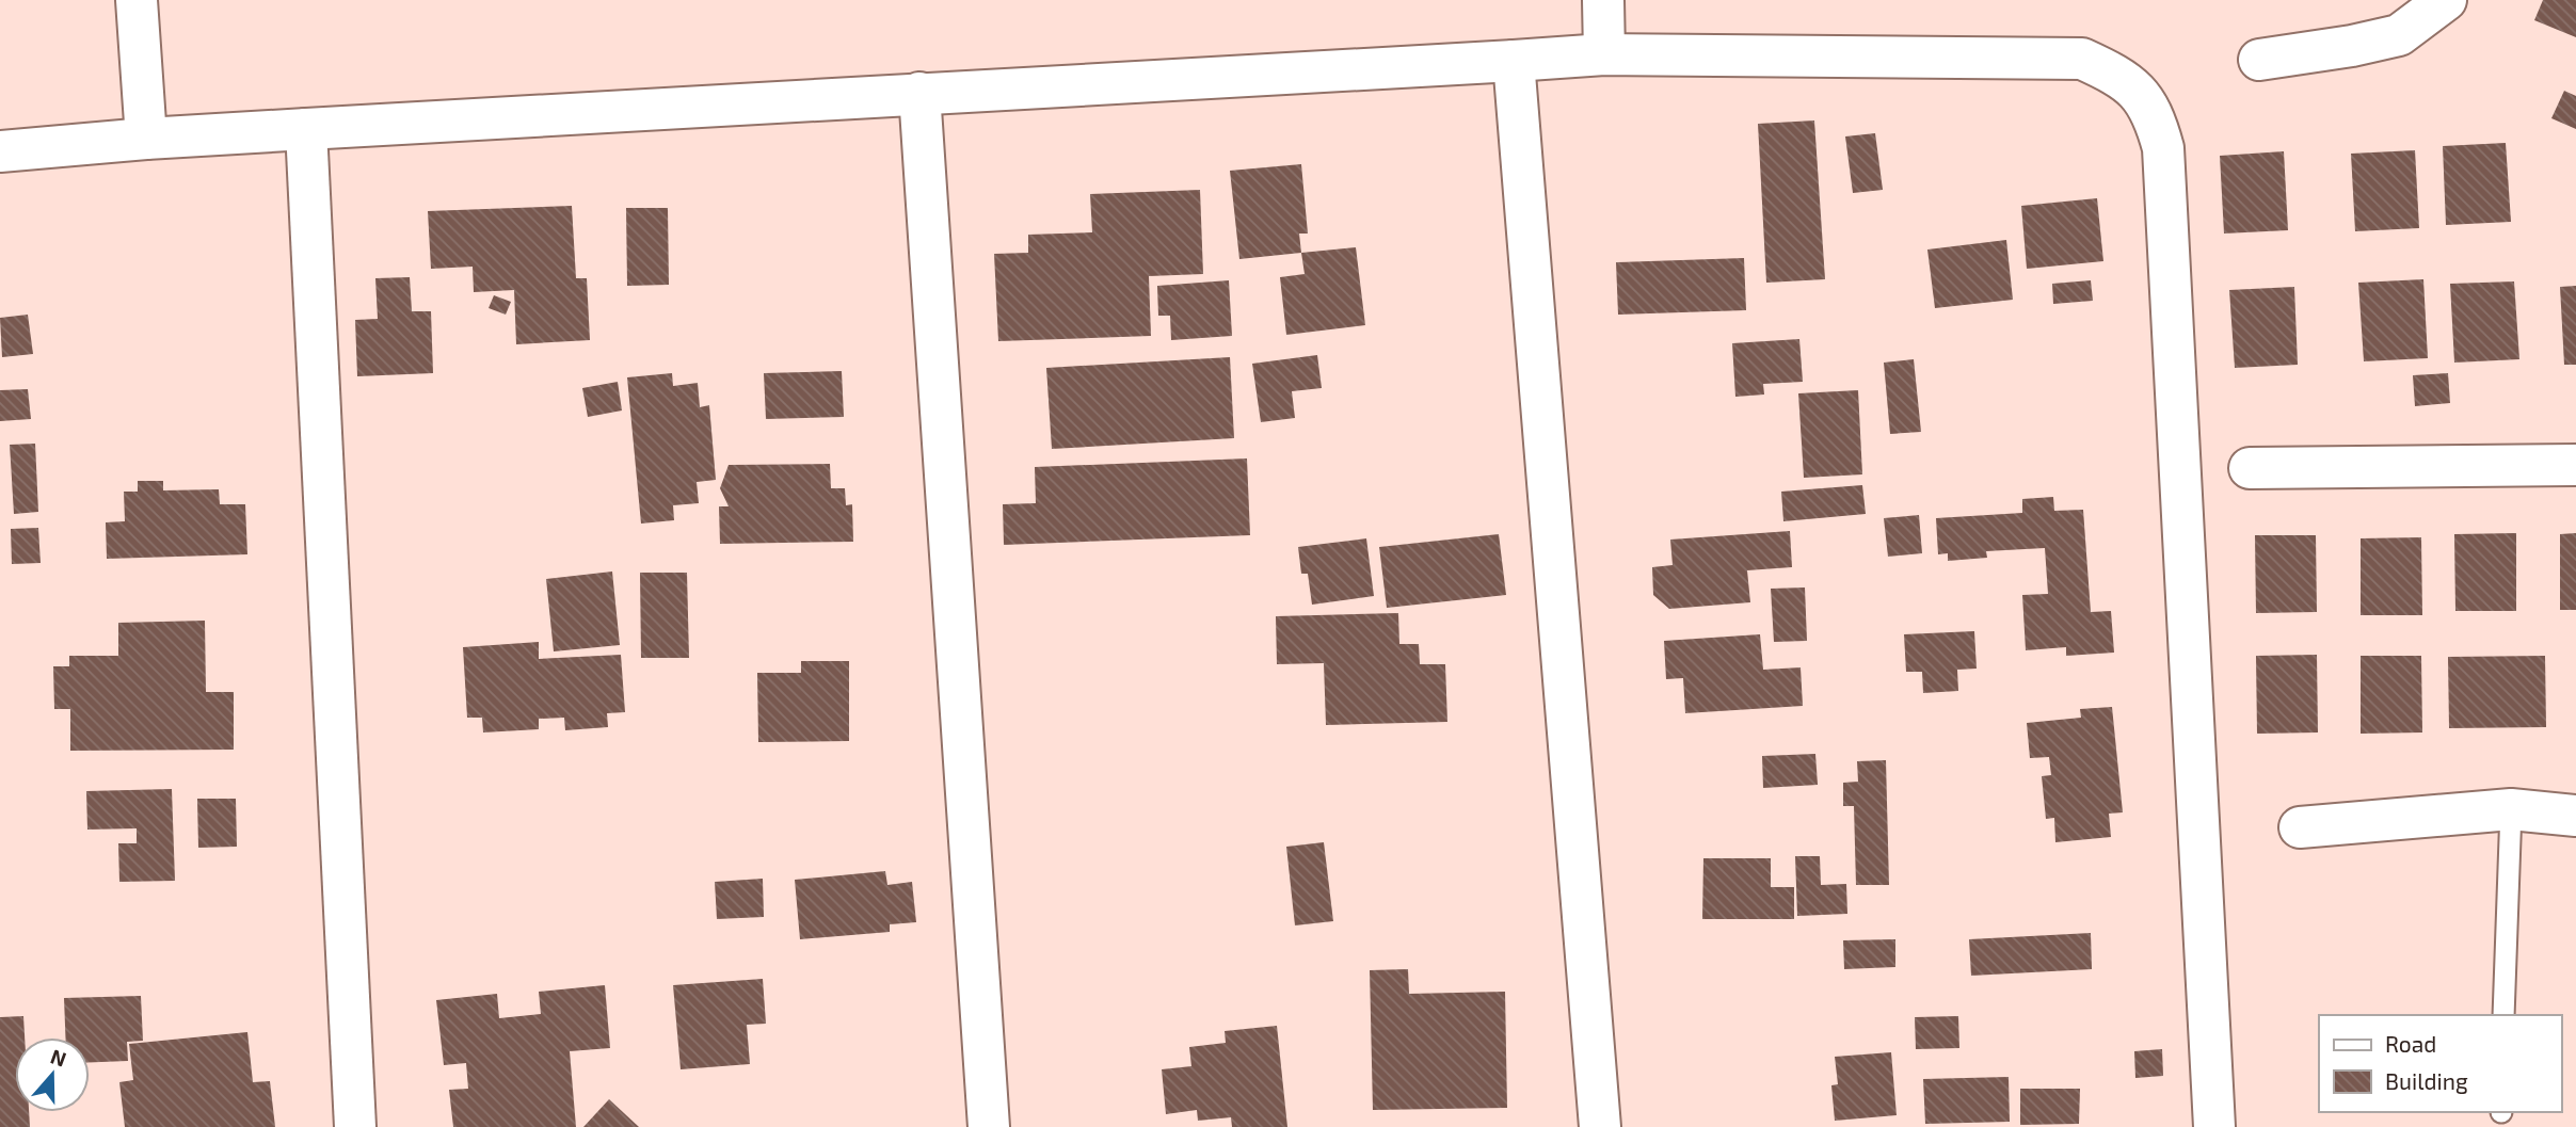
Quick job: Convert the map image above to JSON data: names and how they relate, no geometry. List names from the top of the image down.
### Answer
{
  "legend": ["Road", "Building"],
  "north": "top"
}
